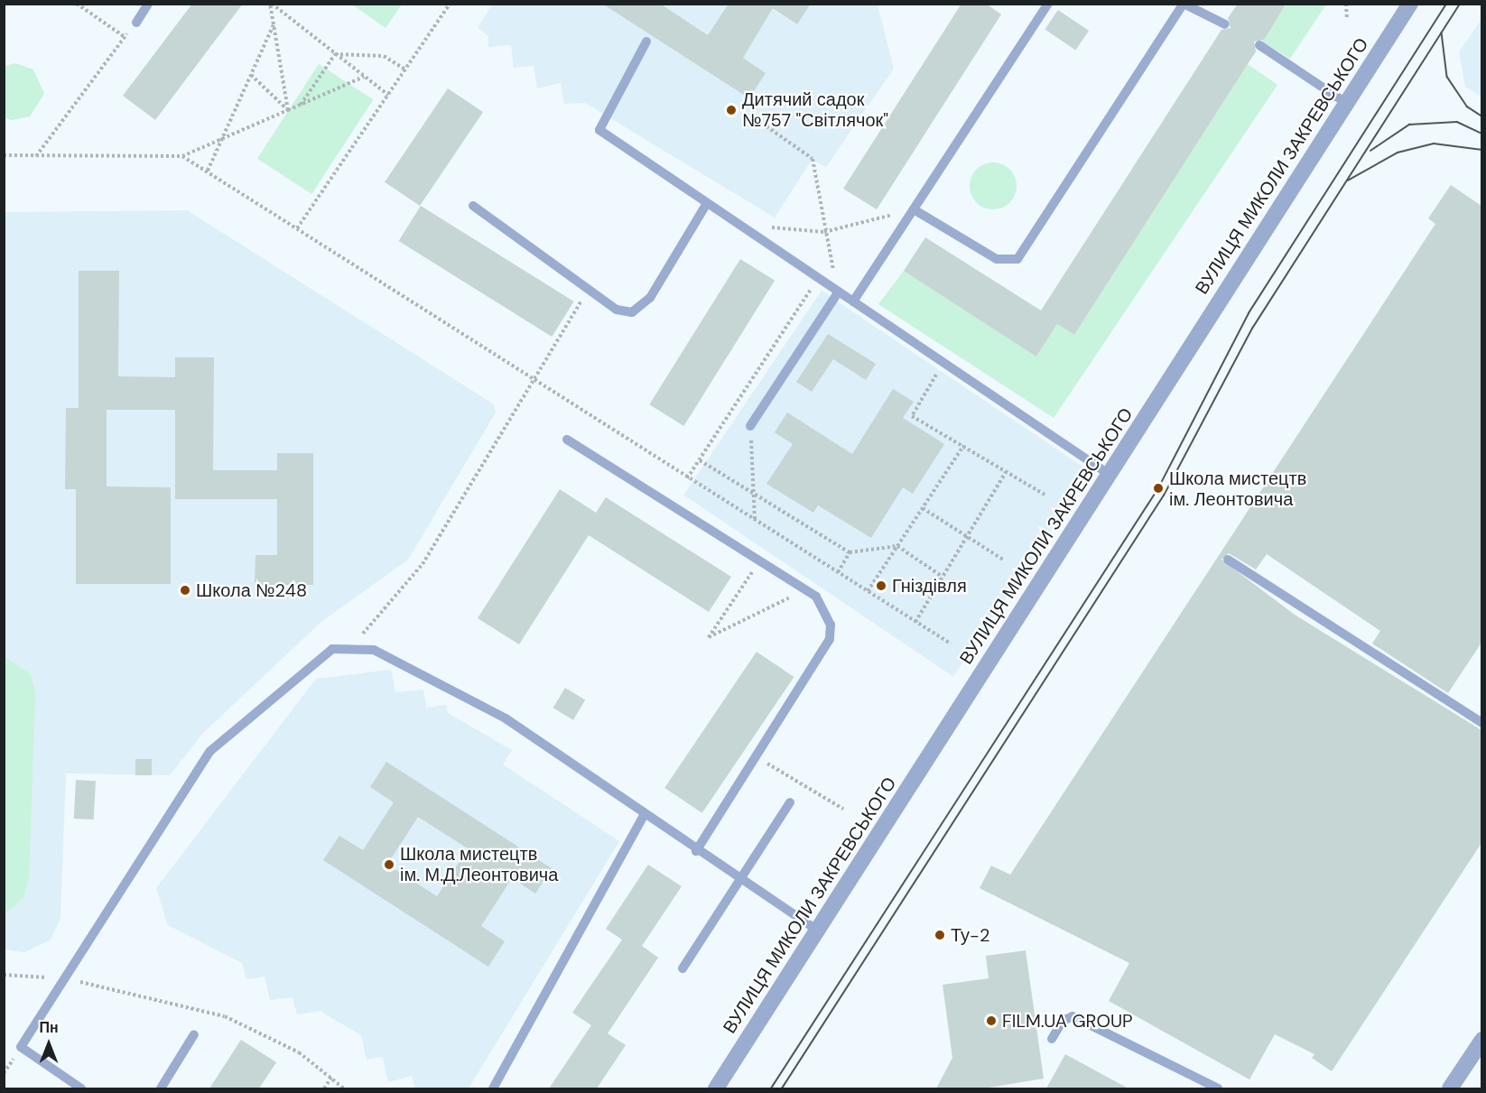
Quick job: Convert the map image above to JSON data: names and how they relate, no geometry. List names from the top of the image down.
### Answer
{
  "streets": {
    "street": ["ВУЛИЦЯ МИКОЛИ ЗАКРЕВСЬКОГО"]
  },
  "places": [
    "Дитячий садок №757 \"Світлячок\"",
    "Школа мистецтв ім. Леонтовича",
    "Гніздівля",
    "Школа №248",
    "Школа мистецтв ім. М.Д.Леонтовича",
    "Ту-2",
    "FILM.UA GROUP"
  ],
  "north": "top"
}
